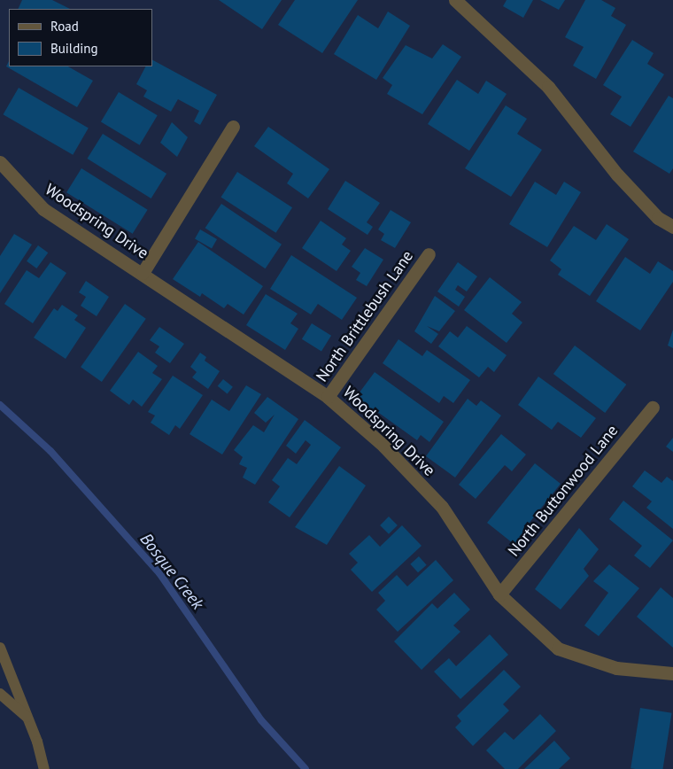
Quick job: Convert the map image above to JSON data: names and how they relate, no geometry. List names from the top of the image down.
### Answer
{
  "streets": {
    "street": ["Woodspring Drive", "North Brittlebush Lane", "North Buttonwood Lane"]
  },
  "crossings": [
    ["Woodspring Drive", "North Brittlebush Lane"],
    ["Woodspring Drive", "North Buttonwood Lane"]
  ],
  "water": ["Bosque Creek"],
  "legend": ["Road", "Building"]
}
